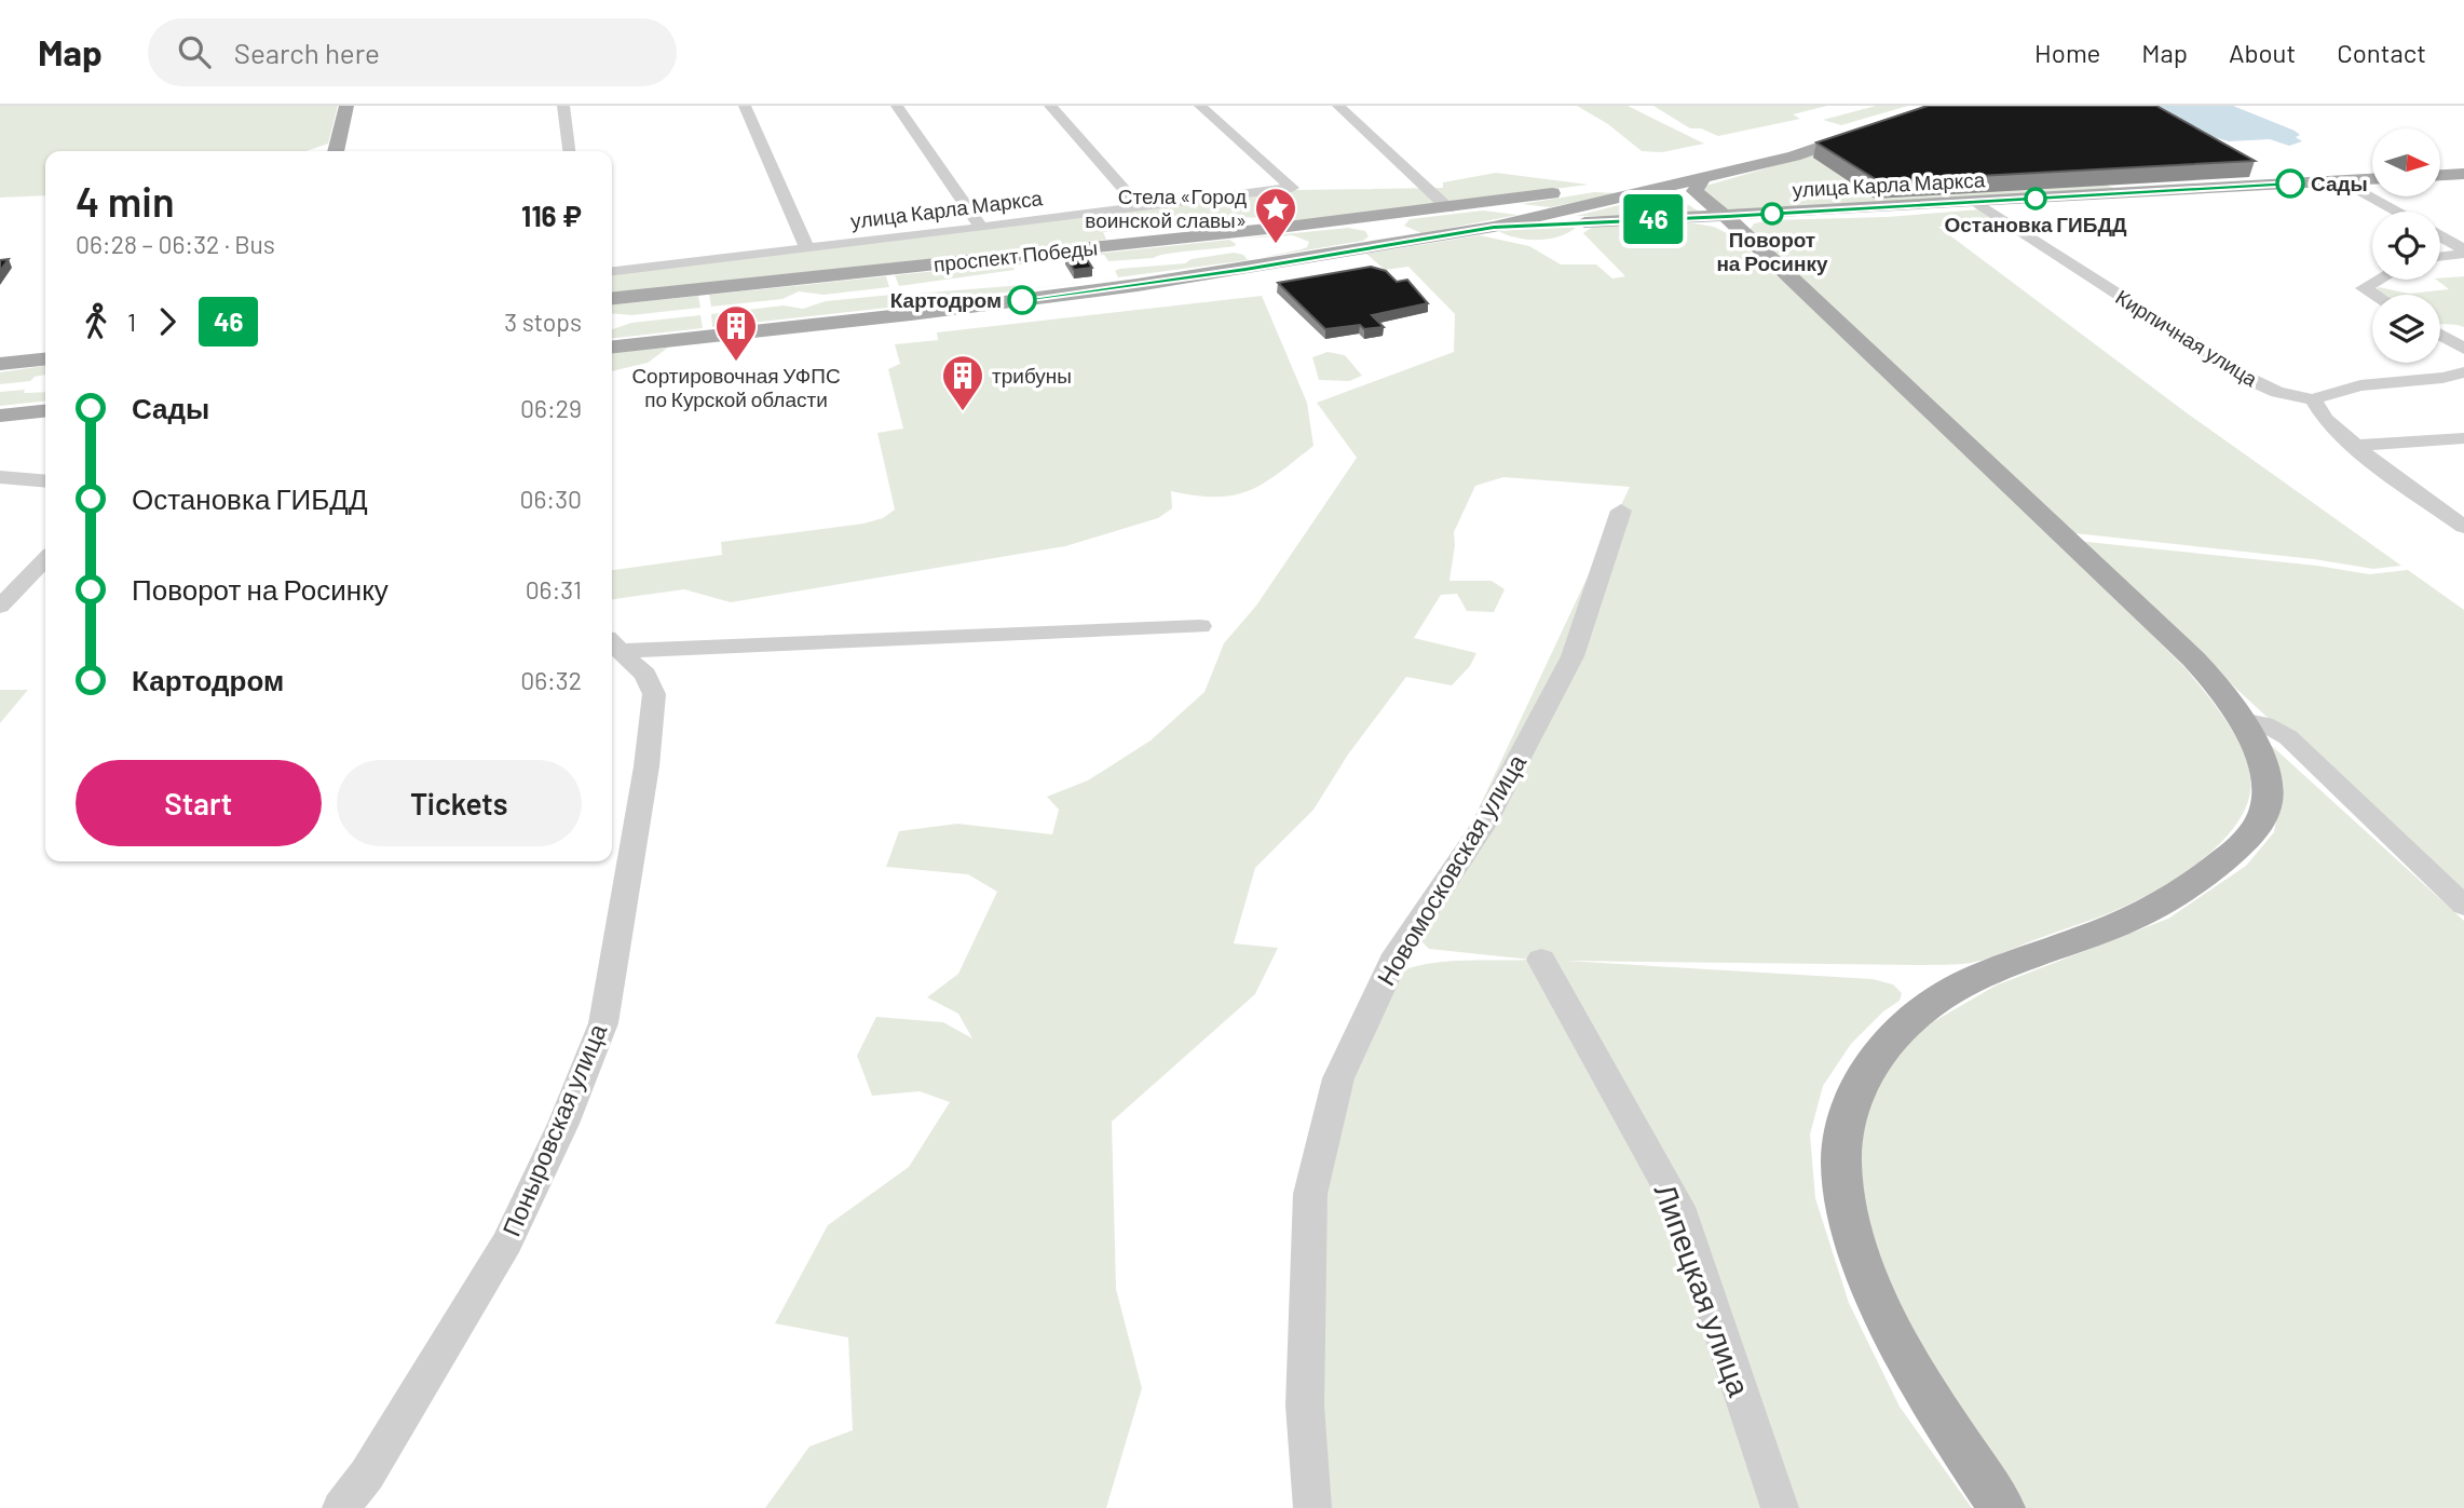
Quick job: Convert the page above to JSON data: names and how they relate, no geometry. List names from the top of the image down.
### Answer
{
  "streets": {
    "main road": ["улица Карла Маркса", "проспект Победы"],
    "street": [
      "Кирпичная улица",
      "Новомосковская улица",
      "Поныровская улица",
      "Липецкая улица"
    ]
  },
  "crossings": [
    ["улица Карла Маркса", "проспект Победы"],
    ["улица Карла Маркса", "Кирпичная улица"]
  ],
  "places": {
    "other": [
      "Сады",
      "Остановка ГИБДД",
      "Поворот на Росинку",
      "Картодром"
    ],
    "place": ["Стела «Город воинской славы»"],
    "building": ["Сортировочная УФПС по Курской области", "трибуны"]
  },
  "lines": ["bus line 46"],
  "north": "right",
  "page": {
    "header": "Map",
    "search": "Search here",
    "nav": [
      "Home",
      "Map",
      "About",
      "Contact"
    ],
    "on_map": "46",
    "heading": ["4 min", "06:28 – 06:32 · Bus", "116 ₽"],
    "legs": ["1", "46", "3 stops"],
    "list": [
      {
        "name": "Сады",
        "value": "06:29"
      },
      {
        "name": "Остановка ГИБДД",
        "value": "06:30"
      },
      {
        "name": "Поворот на Росинку",
        "value": "06:31"
      },
      {
        "name": "Картодром",
        "value": "06:32"
      }
    ],
    "buttons": ["Start", "Tickets"]
  }
}
